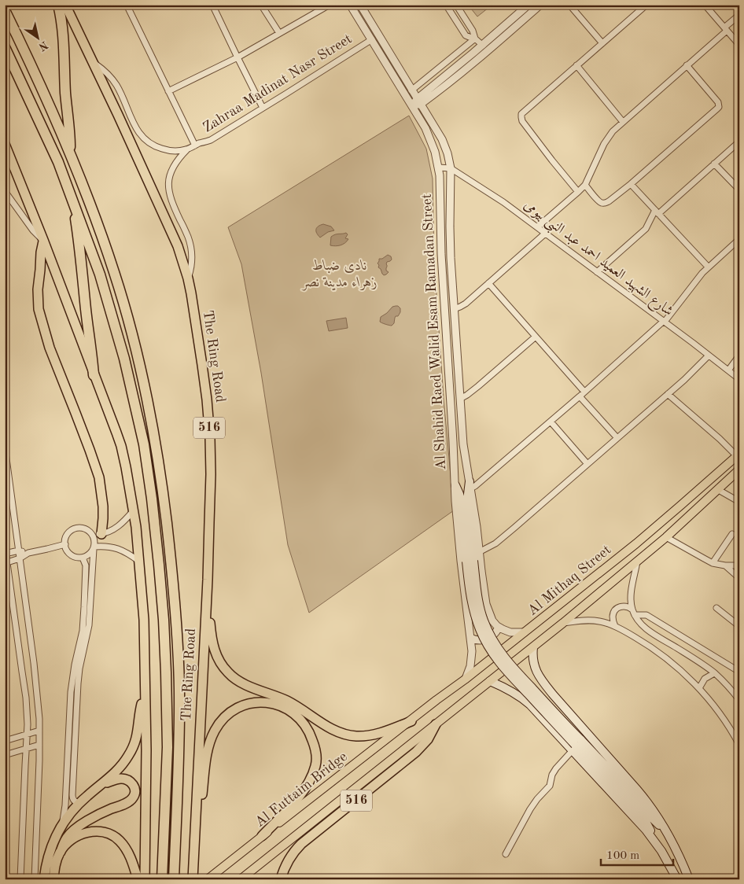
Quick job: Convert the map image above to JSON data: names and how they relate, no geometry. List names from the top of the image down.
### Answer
{
  "streets": {
    "highway": ["The Ring Road", "516"],
    "main road": ["Al Mithaq Street", "Al Futtaim Bridge"],
    "street": ["Zahraa Madinat Nasr Street", "شارع الشهيد العميد احمد عبد النبى بيومى", "Al Shahid Raed Walid Esam Ramadan Street"]
  },
  "crossings": [
    ["Zahraa Madinat Nasr Street", "Al Shahid Raed Walid Esam Ramadan Street"],
    ["شارع الشهيد العميد احمد عبد النبى بيومى", "Al Shahid Raed Walid Esam Ramadan Street"],
    ["Al Shahid Raed Walid Esam Ramadan Street", "Al Mithaq Street"],
    ["The Ring Road", "516"],
    ["516", "Al Mithaq Street"],
    ["516", "Al Futtaim Bridge"],
    ["Al Mithaq Street", "Al Futtaim Bridge"]
  ],
  "parks": ["نادى ضباط زهراء مدينة نصر"],
  "scale_bar": "100 m",
  "north": "bottom right"
}
